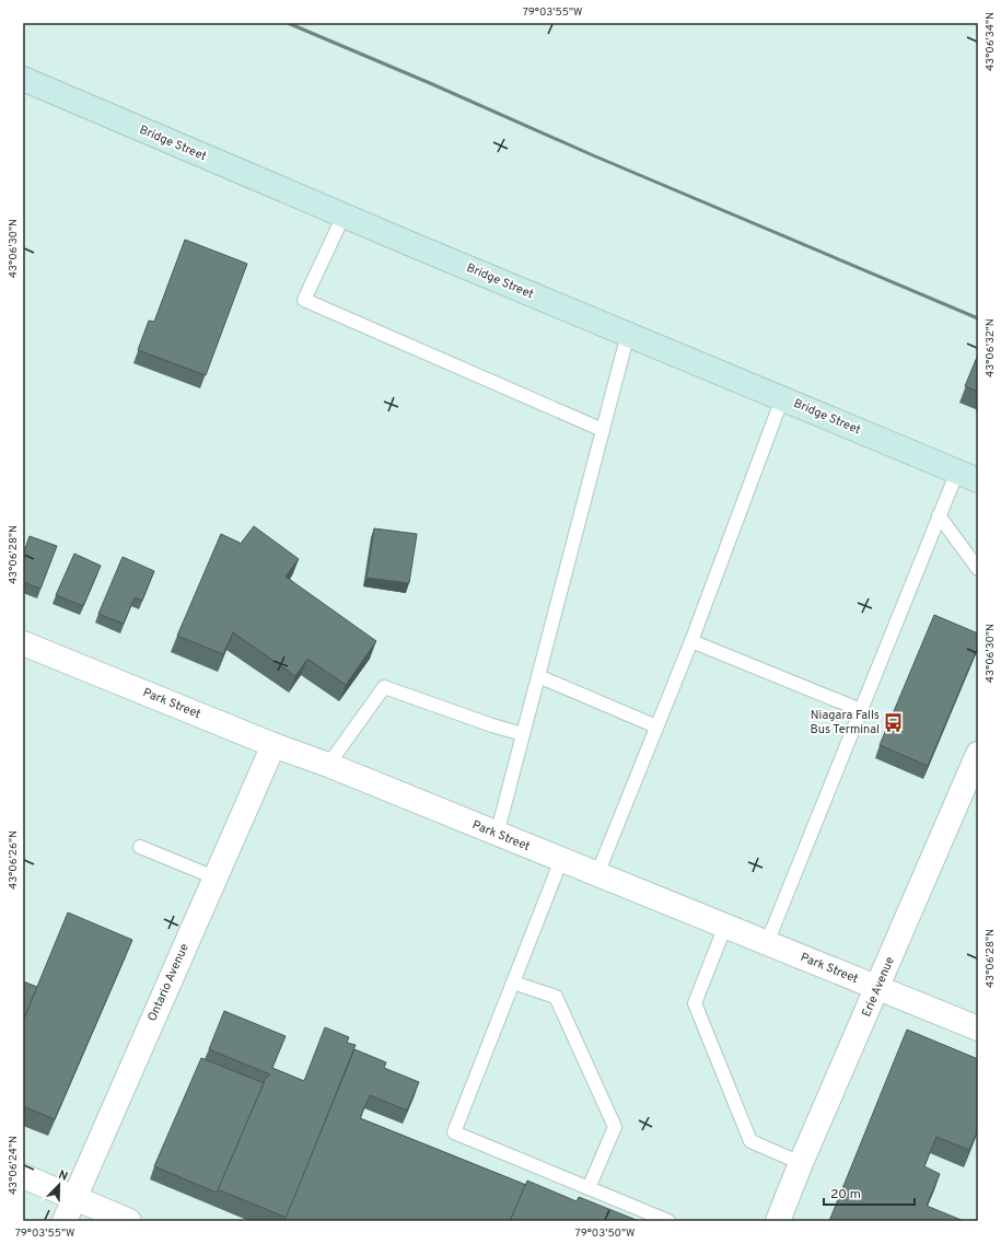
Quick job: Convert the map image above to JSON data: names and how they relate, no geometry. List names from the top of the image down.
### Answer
{
  "streets": {
    "main road": ["Bridge Street"],
    "street": ["Park Street", "Ontario Avenue", "Erie Avenue"]
  },
  "crossings": [
    ["Park Street", "Ontario Avenue"],
    ["Park Street", "Erie Avenue"]
  ],
  "places": {
    "bus stop": ["Niagara Falls Bus Terminal"]
  },
  "scale_bar": "20 m",
  "north": "top right",
  "coordinates": [
    "79°03'55\"W",
    "43°06'34\"N",
    "43°06'30\"N",
    "43°06'32\"N",
    "43°06'28\"N",
    "43°06'26\"N",
    "43°06'24\"N",
    "79°03'50\"W"
  ]
}
